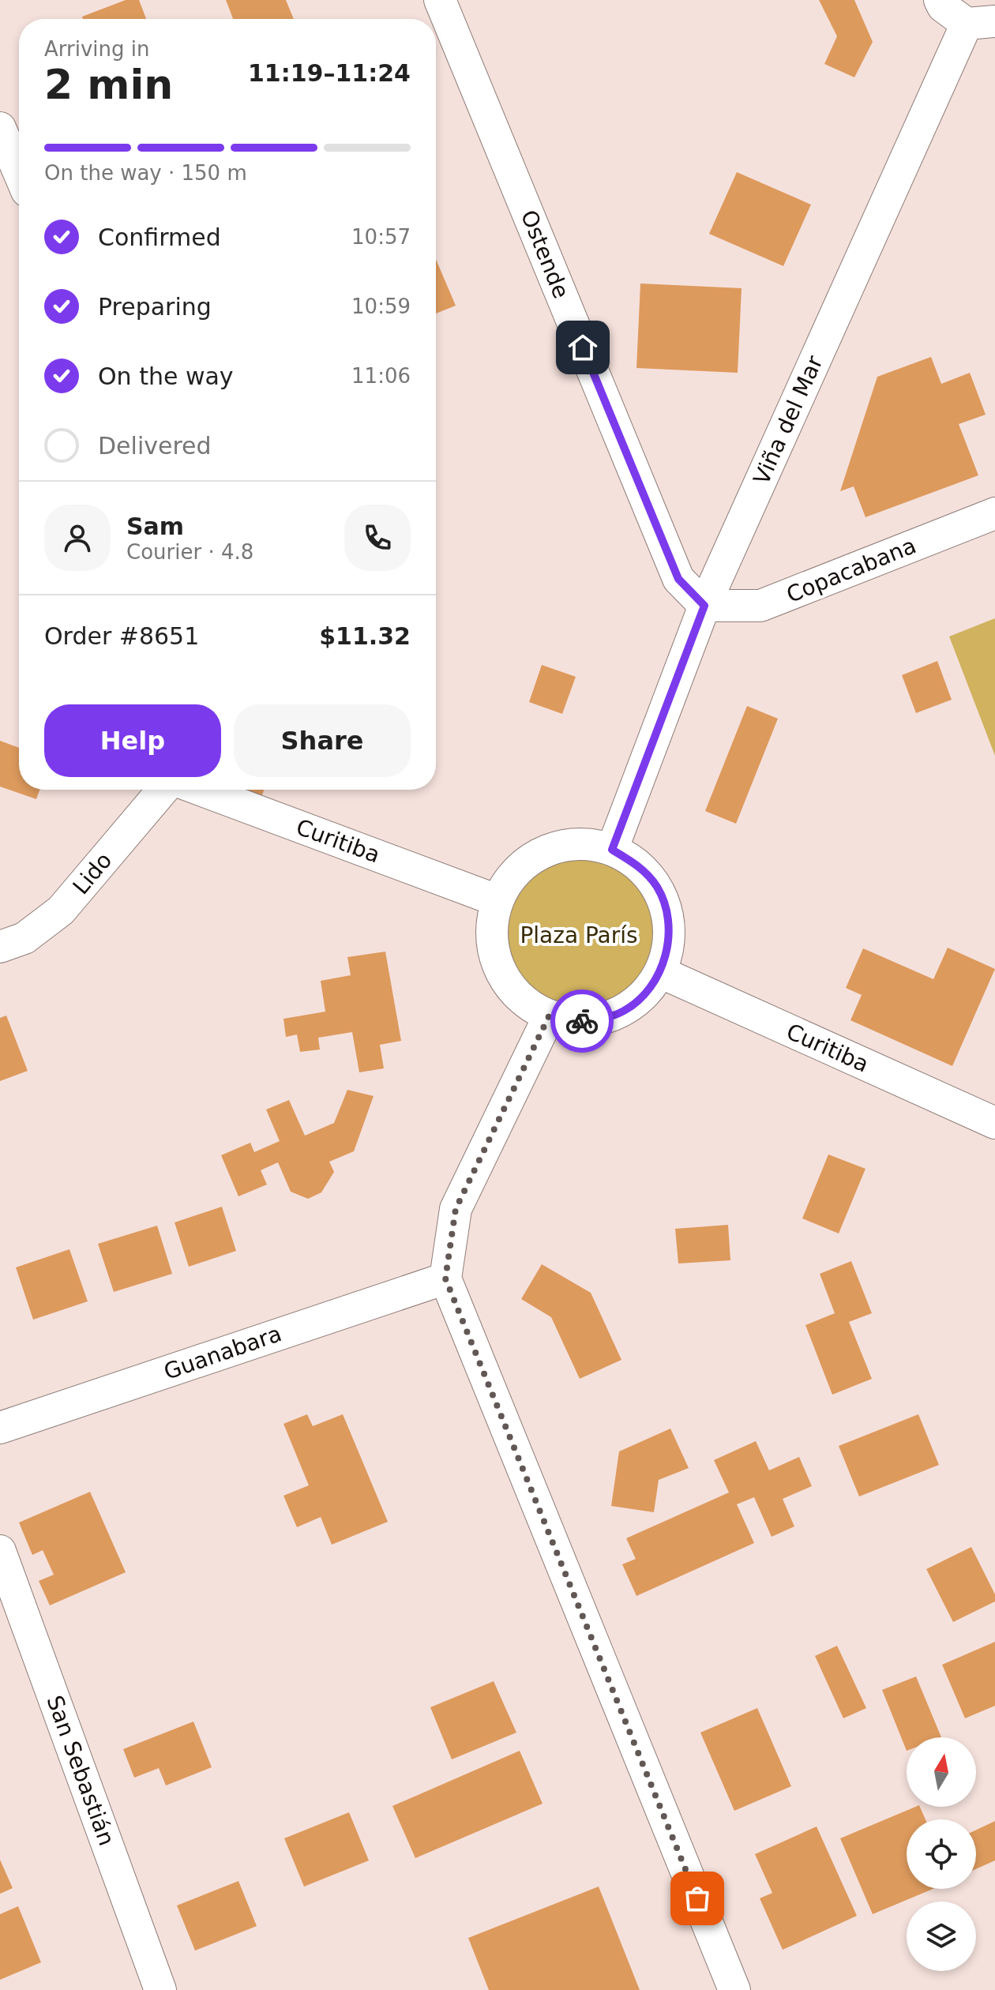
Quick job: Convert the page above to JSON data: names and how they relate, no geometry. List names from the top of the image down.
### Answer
{
  "streets": {
    "street": [
      "Ostende",
      "Viña del Mar",
      "Copacabana",
      "Curitiba",
      "Lido",
      "Guanabara",
      "San Sebastián"
    ]
  },
  "crossings": [
    ["Ostende", "Viña del Mar"],
    ["Ostende", "Copacabana"],
    ["Viña del Mar", "Copacabana"],
    ["Viña del Mar", "Curitiba"]
  ],
  "parks": ["Plaza París"],
  "north": "top",
  "page": {
    "heading": ["2 min", "Arriving in", "11:19–11:24"],
    "panel": [
      "Sam",
      "Courier · 4.8",
      "Order #8651",
      "$11.32"
    ],
    "bar": "On the way · 150 m",
    "list": [
      ["Confirmed", "10:57"],
      ["Preparing", "10:59"],
      ["On the way", "11:06"],
      "Delivered"
    ],
    "buttons": ["Help", "Share"]
  }
}
